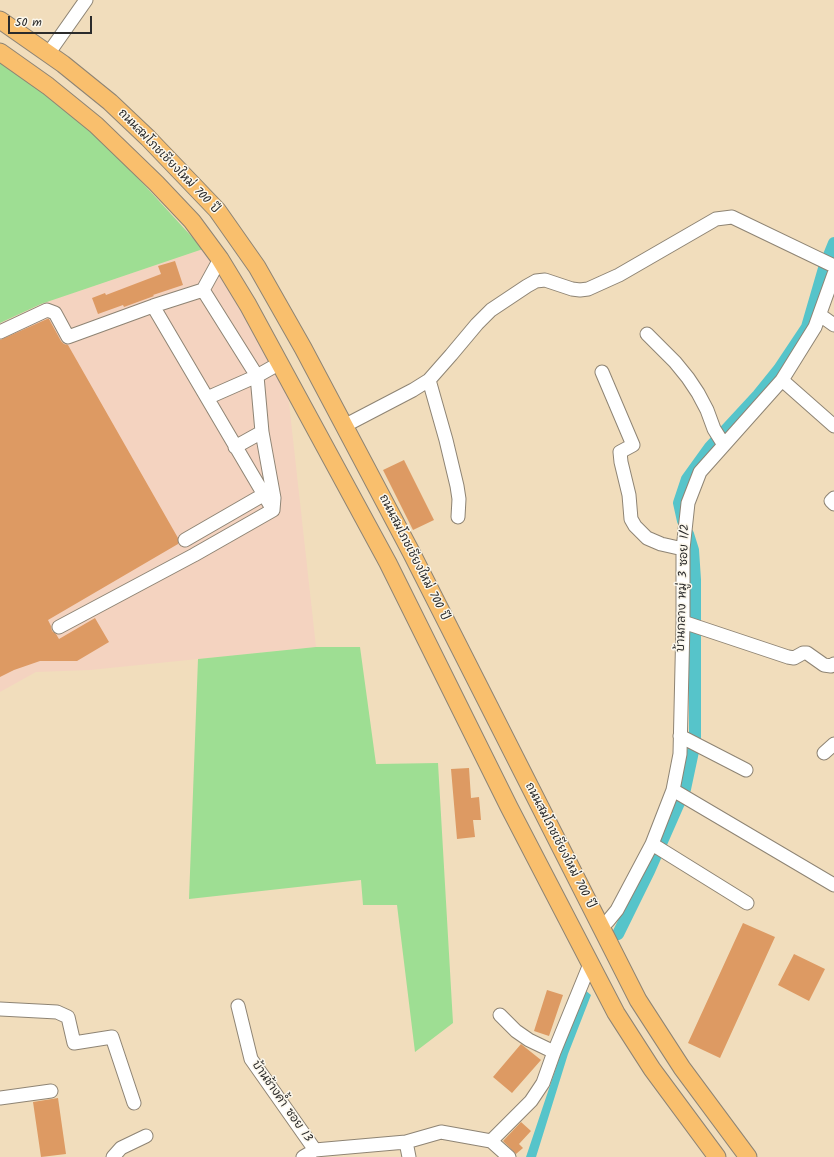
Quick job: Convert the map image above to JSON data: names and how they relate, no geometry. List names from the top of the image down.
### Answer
{
  "streets": {
    "main road": ["ถนนสมโภชเชียงใหม่ 700 ปี"],
    "street": ["บ้านกลาง หมู่ 3 ซอย 1/2", "บ้านช้างค้ำ ซอย 13"]
  },
  "crossings": [
    ["ถนนสมโภชเชียงใหม่ 700 ปี", "บ้านกลาง หมู่ 3 ซอย 1/2"]
  ],
  "scale_bar": "50 m"
}
